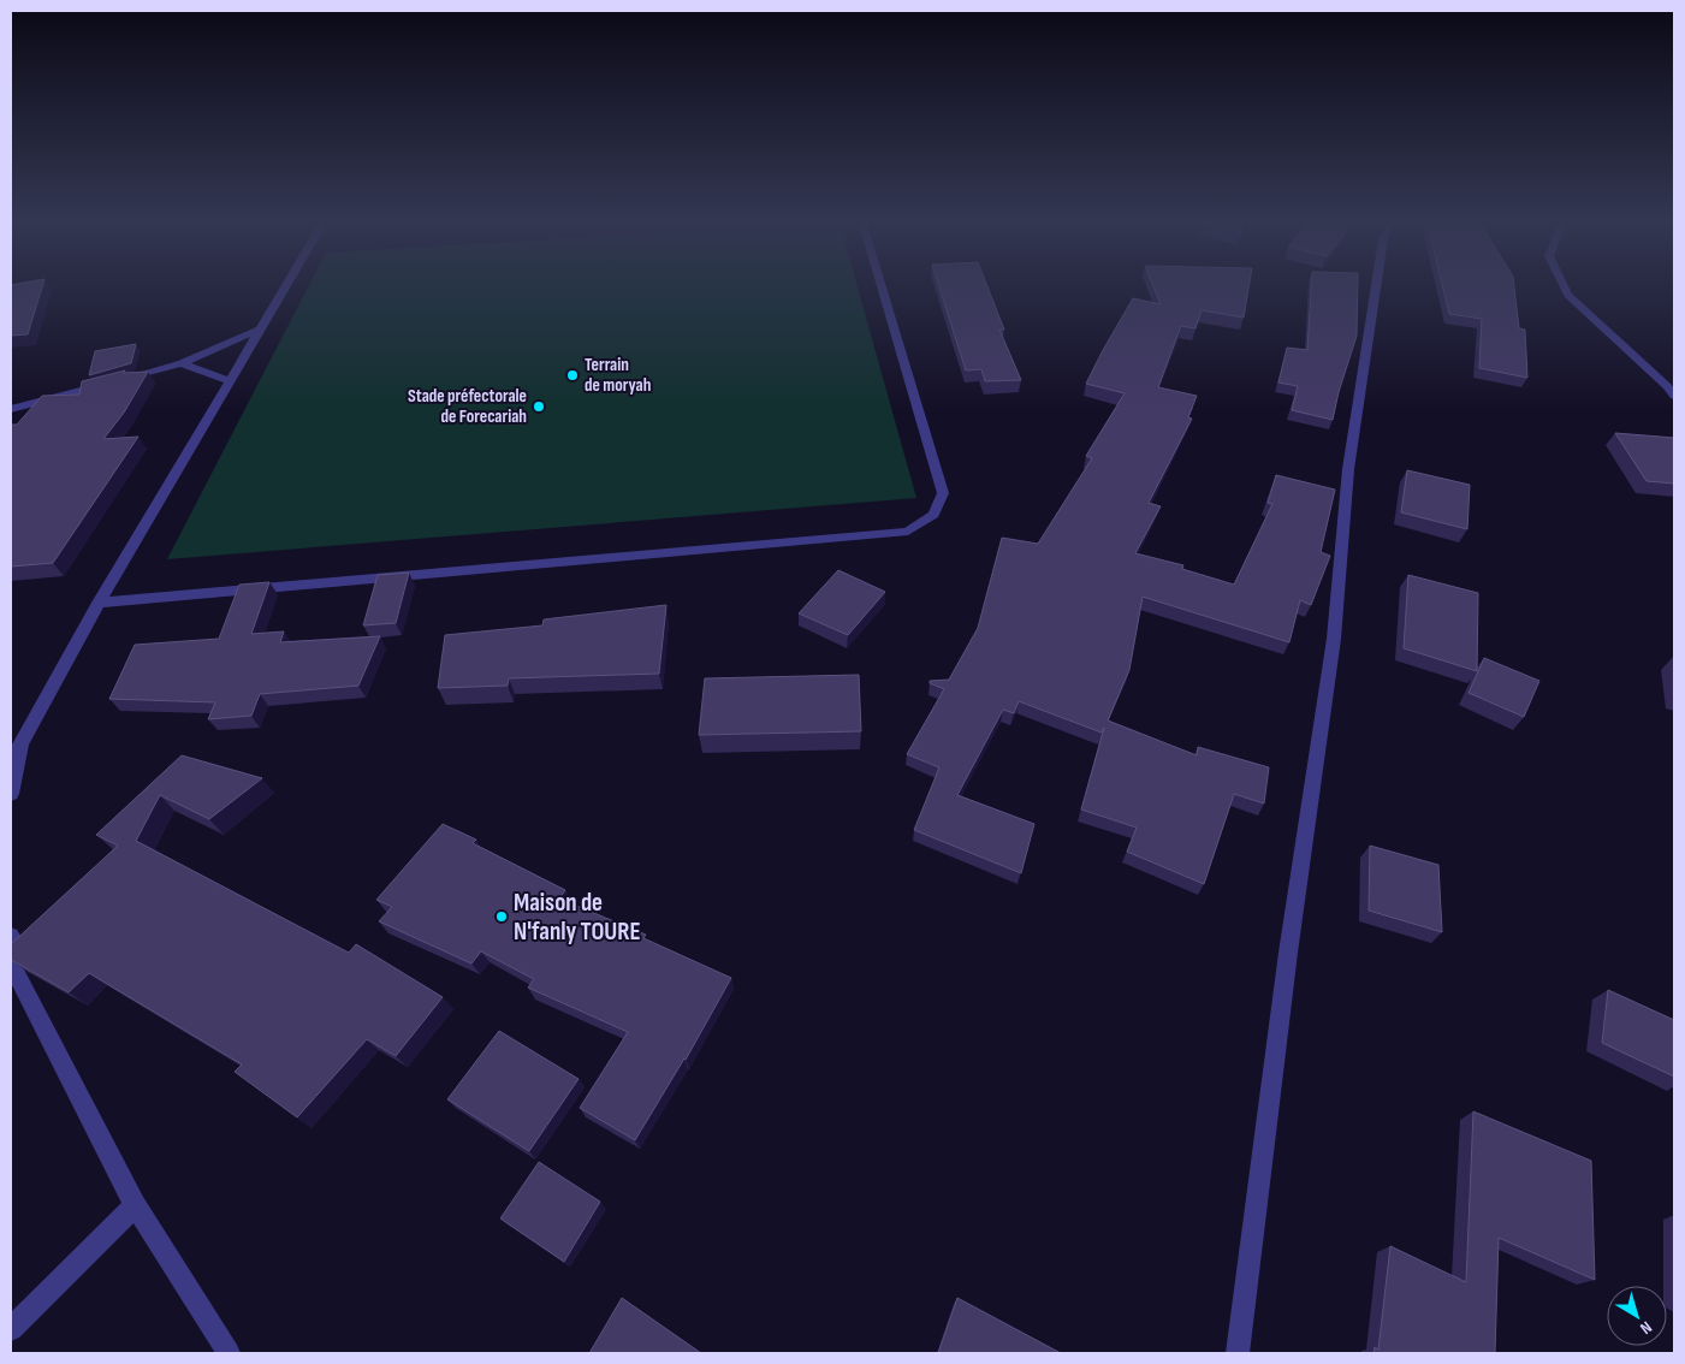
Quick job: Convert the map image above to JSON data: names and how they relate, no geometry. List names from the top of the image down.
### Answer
{
  "places": ["Terrain de moryah", "Stade préfectorale de Forecariah", "Maison de N'fanly TOURE"],
  "north": "bottom right"
}
